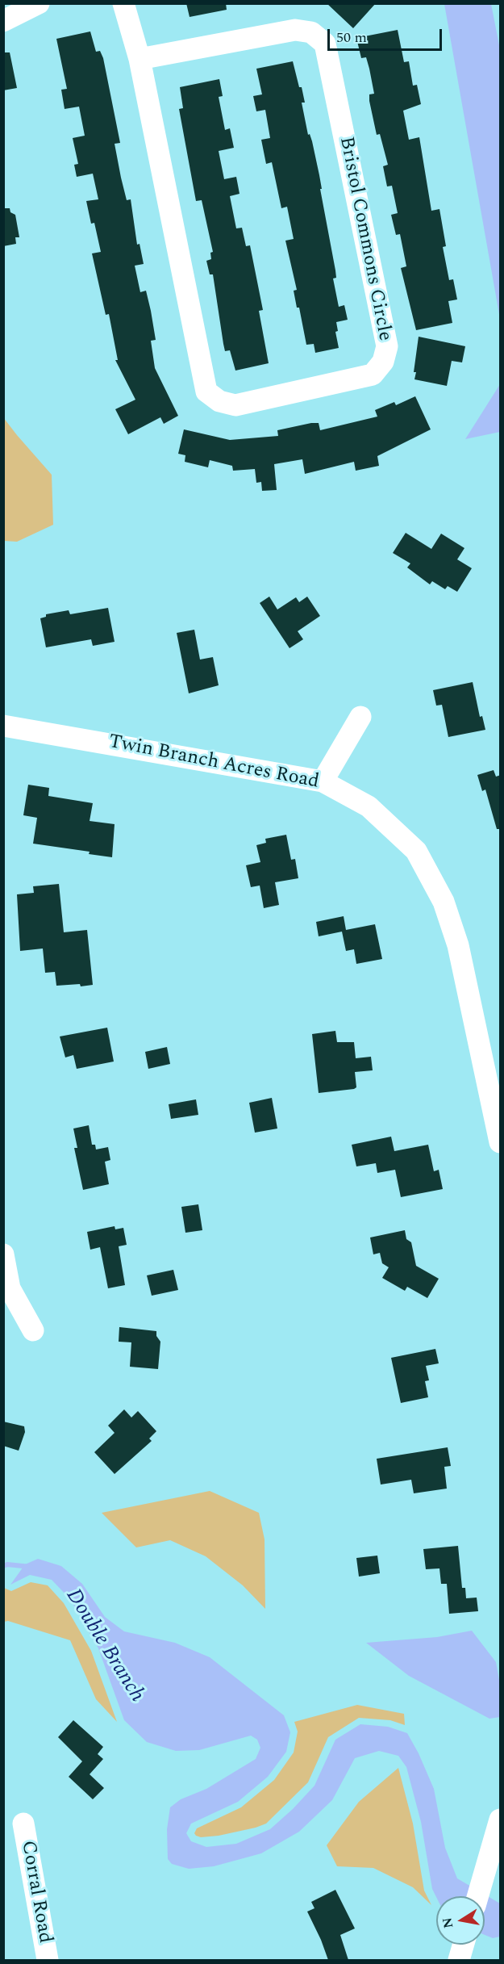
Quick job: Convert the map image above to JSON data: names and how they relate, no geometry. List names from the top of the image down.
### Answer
{
  "streets": {
    "street": ["Bristol Commons Circle", "Twin Branch Acres Road", "Corral Road"]
  },
  "water": ["Double Branch"],
  "scale_bar": "50 m",
  "north": "left"
}
